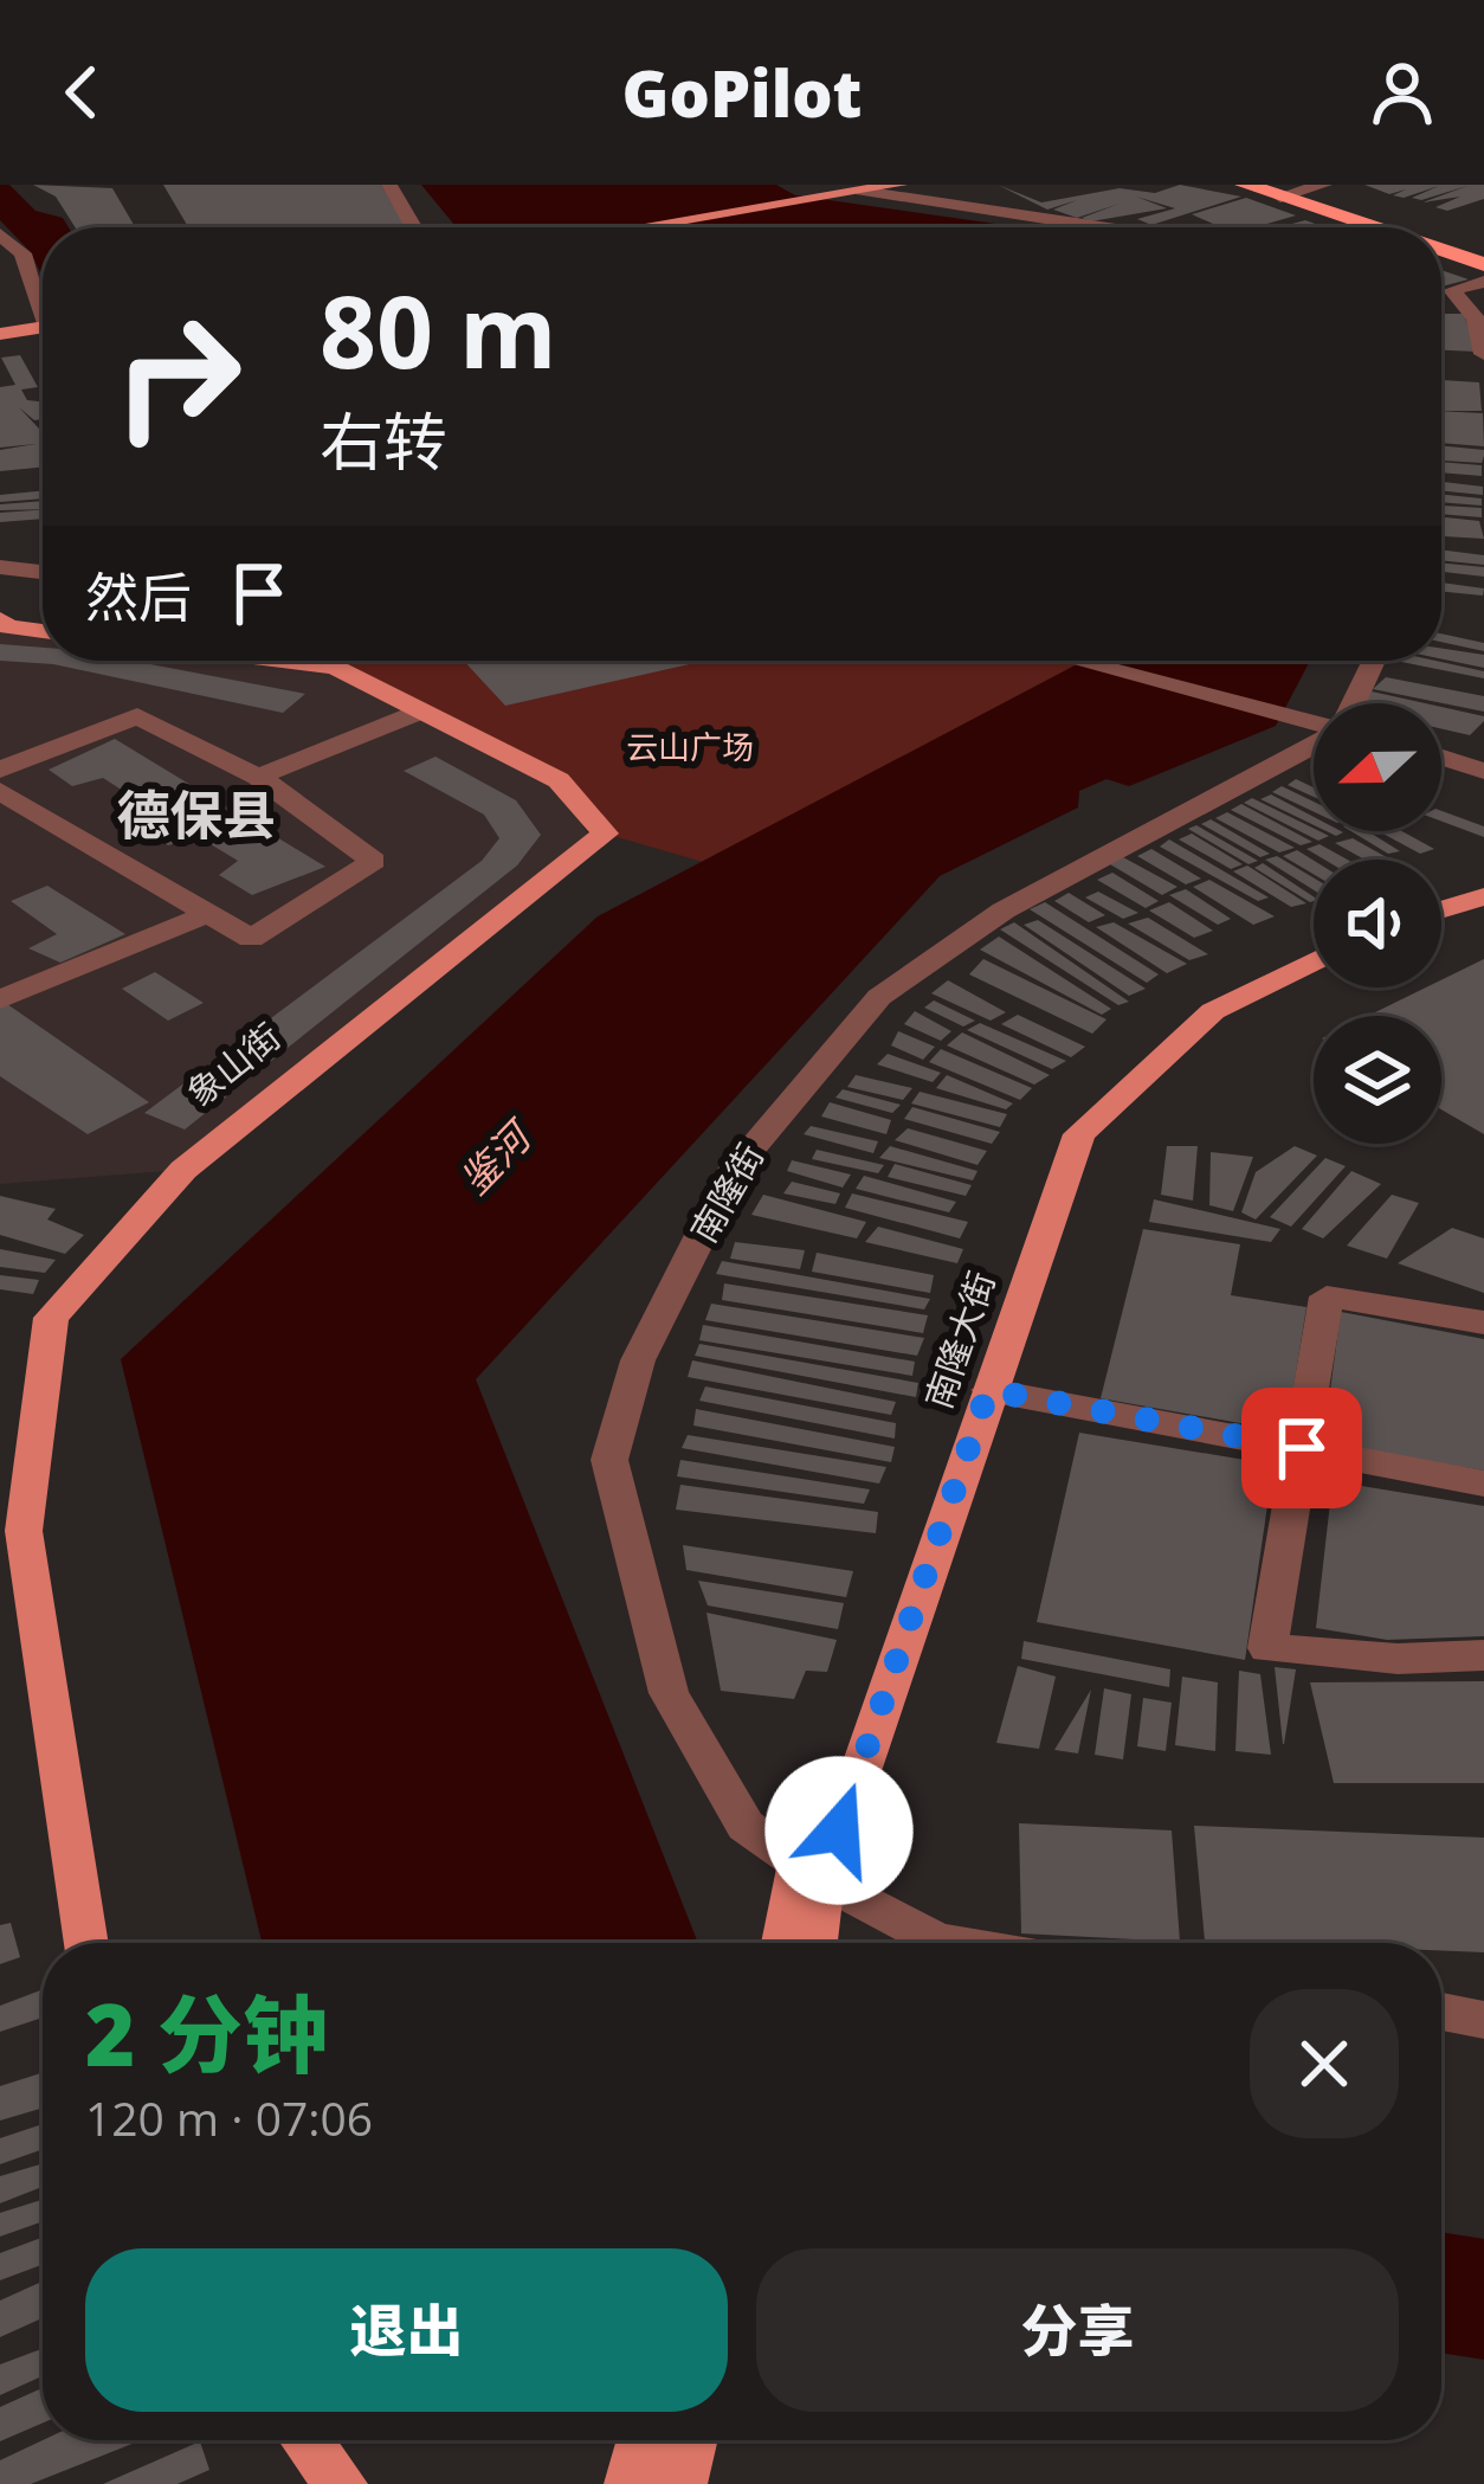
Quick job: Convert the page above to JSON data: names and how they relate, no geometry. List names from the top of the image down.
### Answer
{
  "streets": {
    "main road": ["象山街", "南隆大街"],
    "street": ["南隆街"]
  },
  "crossings": [
    ["南隆街", "南隆大街"]
  ],
  "districts": ["德保县"],
  "water": ["鉴河"],
  "parks": ["云山广场"],
  "north": "left",
  "page": {
    "header": "GoPilot",
    "turn": ["80 m", "右转"],
    "then": "然后",
    "heading": ["2 分钟", "120 m · 07:06"],
    "buttons": ["退出", "分享"]
  }
}
